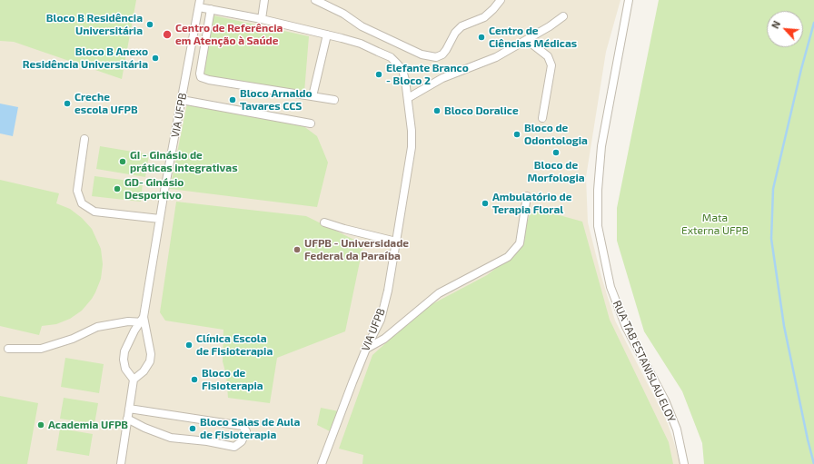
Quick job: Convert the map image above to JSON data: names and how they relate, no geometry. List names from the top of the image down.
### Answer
{
  "streets": {
    "street": ["VIA UFPB", "RUA TAB ESTANISLAU ELOY"]
  },
  "parks": ["Mata Externa UFPB"],
  "places": [
    "Bloco B Residência Universitária",
    "Centro de Referência em Atenção à Saúde",
    "Centro de Ciências Médicas",
    "Bloco B Anexo Residência Universitária",
    "Elefante Branco - Bloco 2",
    "Bloco Arnaldo Tavares CCS",
    "Creche escola UFPB",
    "Bloco Doralice",
    "Bloco de Odontologia",
    "Bloco de Morfologia",
    "GI - Ginásio de práticas integrativas",
    "GD- Ginásio Desportivo",
    "Ambulatório de Terapia Floral",
    "UFPB - Universidade Federal da Paraíba",
    "Clínica Escola de Fisioterapia",
    "Bloco de Fisioterapia",
    "Academia UFPB",
    "Bloco Salas de Aula de Fisioterapia"
  ],
  "north": "top left"
}
